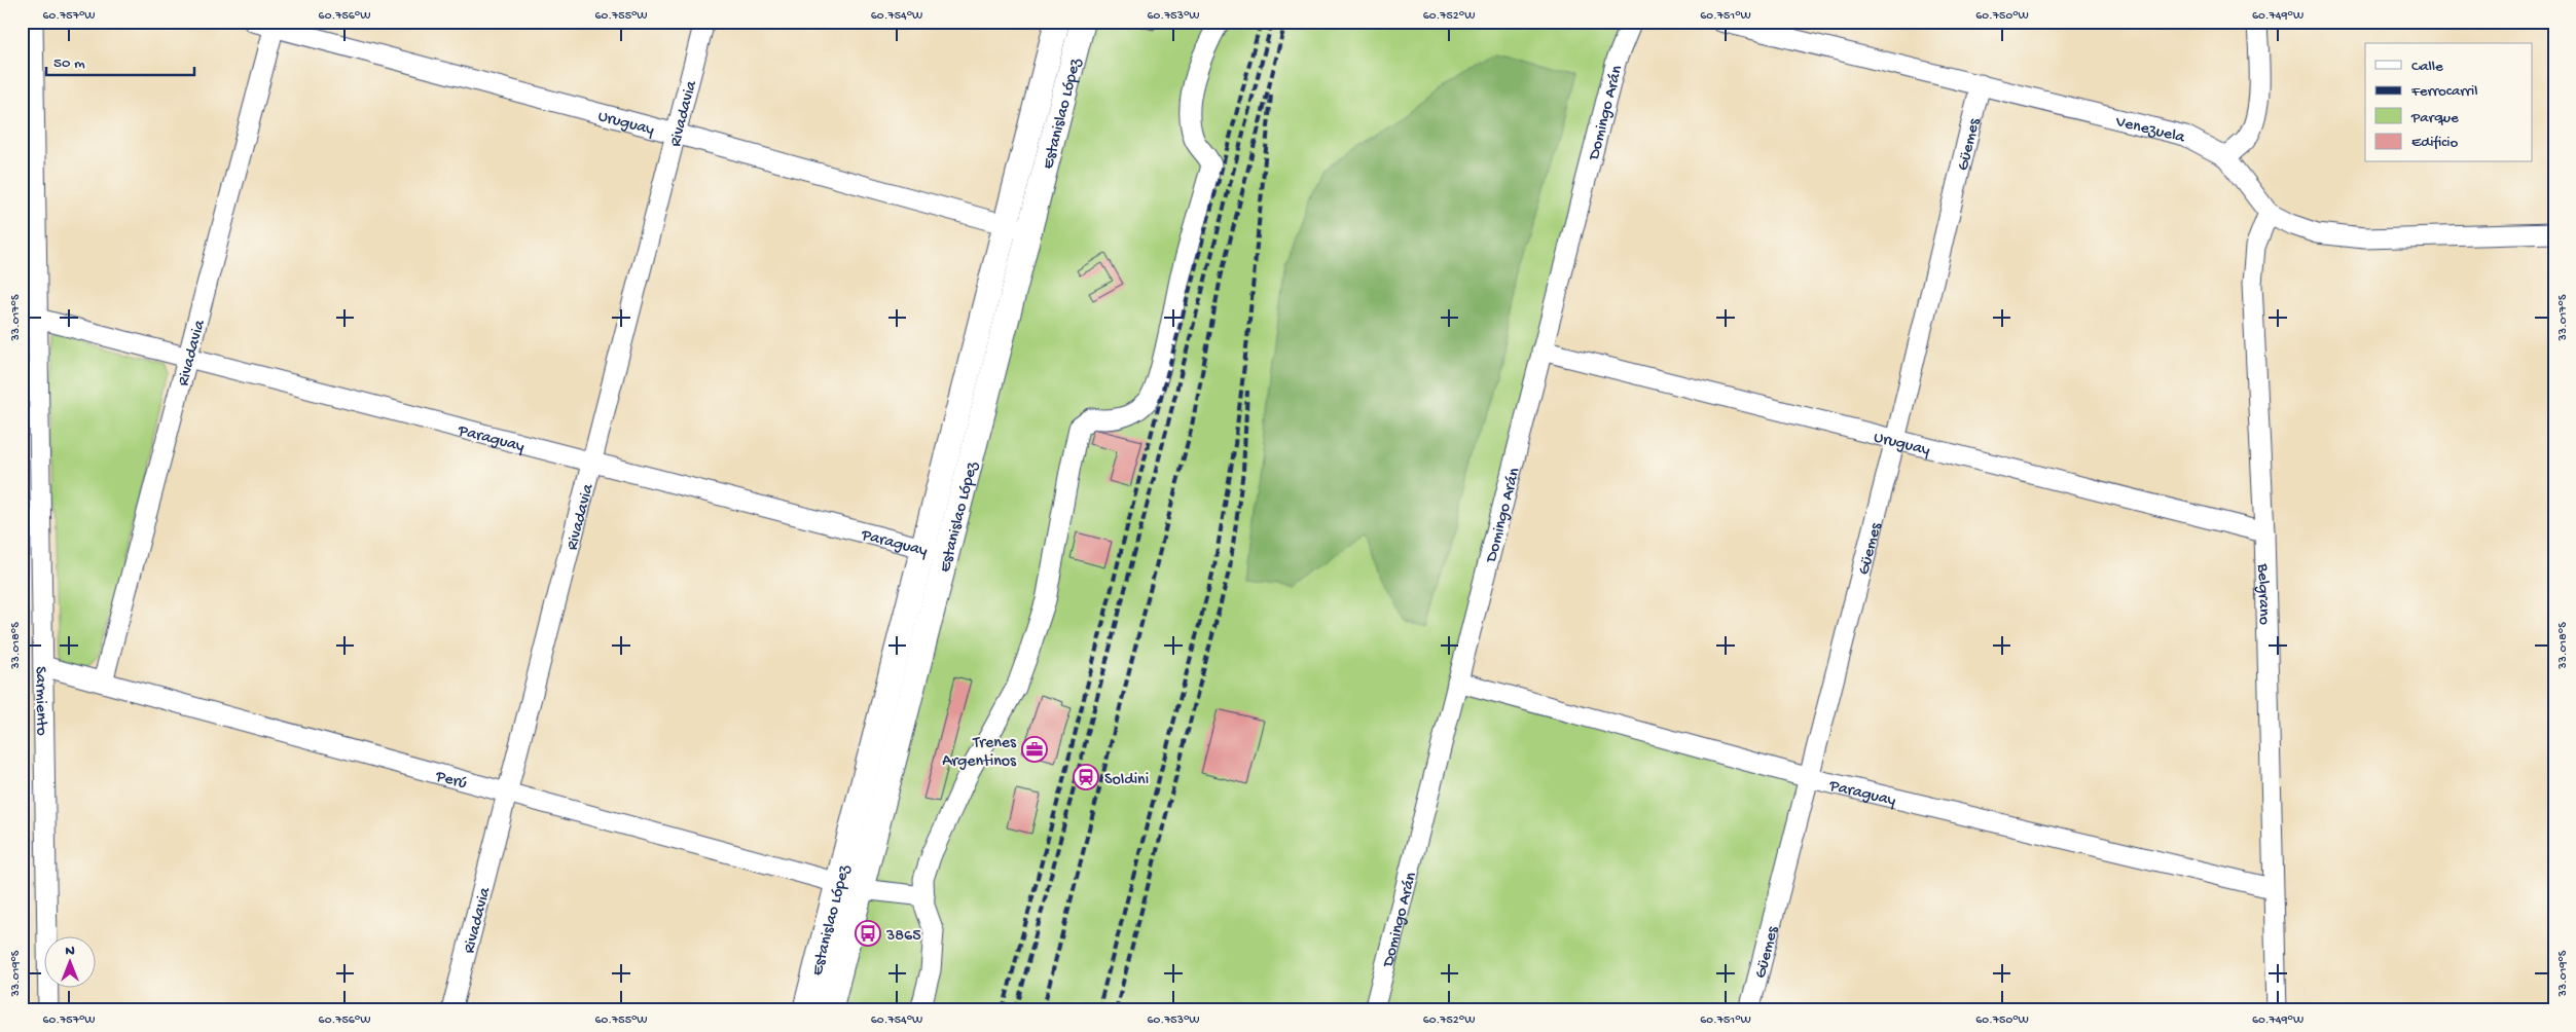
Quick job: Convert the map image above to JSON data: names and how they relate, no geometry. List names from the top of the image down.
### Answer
{
  "streets": {
    "main road": ["Estanislao López"],
    "street": [
      "Domingo Arán",
      "Rivadavia",
      "Uruguay",
      "Venezuela",
      "Güemes",
      "Paraguay",
      "Belgrano",
      "Sarmiento",
      "Perú"
    ]
  },
  "crossings": [
    ["Domingo Arán", "Uruguay"],
    ["Domingo Arán", "Paraguay"],
    ["Rivadavia", "Uruguay"],
    ["Rivadavia", "Paraguay"],
    ["Rivadavia", "Perú"],
    ["Estanislao López", "Uruguay"],
    ["Estanislao López", "Paraguay"],
    ["Estanislao López", "Perú"],
    ["Uruguay", "Güemes"],
    ["Uruguay", "Belgrano"],
    ["Venezuela", "Güemes"],
    ["Venezuela", "Belgrano"],
    ["Güemes", "Paraguay"],
    ["Paraguay", "Belgrano"],
    ["Paraguay", "Sarmiento"],
    ["Sarmiento", "Perú"]
  ],
  "places": {
    "office": ["Trenes Argentinos"],
    "station": ["Soldini"],
    "bus stop": ["3865"]
  },
  "legend": [
    "Calle",
    "Ferrocarril",
    "Parque",
    "Edificio"
  ],
  "scale_bar": "50 m",
  "north": "top",
  "coordinates": [
    "60.757°W",
    "60.756°W",
    "60.755°W",
    "60.754°W",
    "60.753°W",
    "60.752°W",
    "60.751°W",
    "60.750°W",
    "60.749°W",
    "33.017°S",
    "33.018°S",
    "33.019°S"
  ]
}
